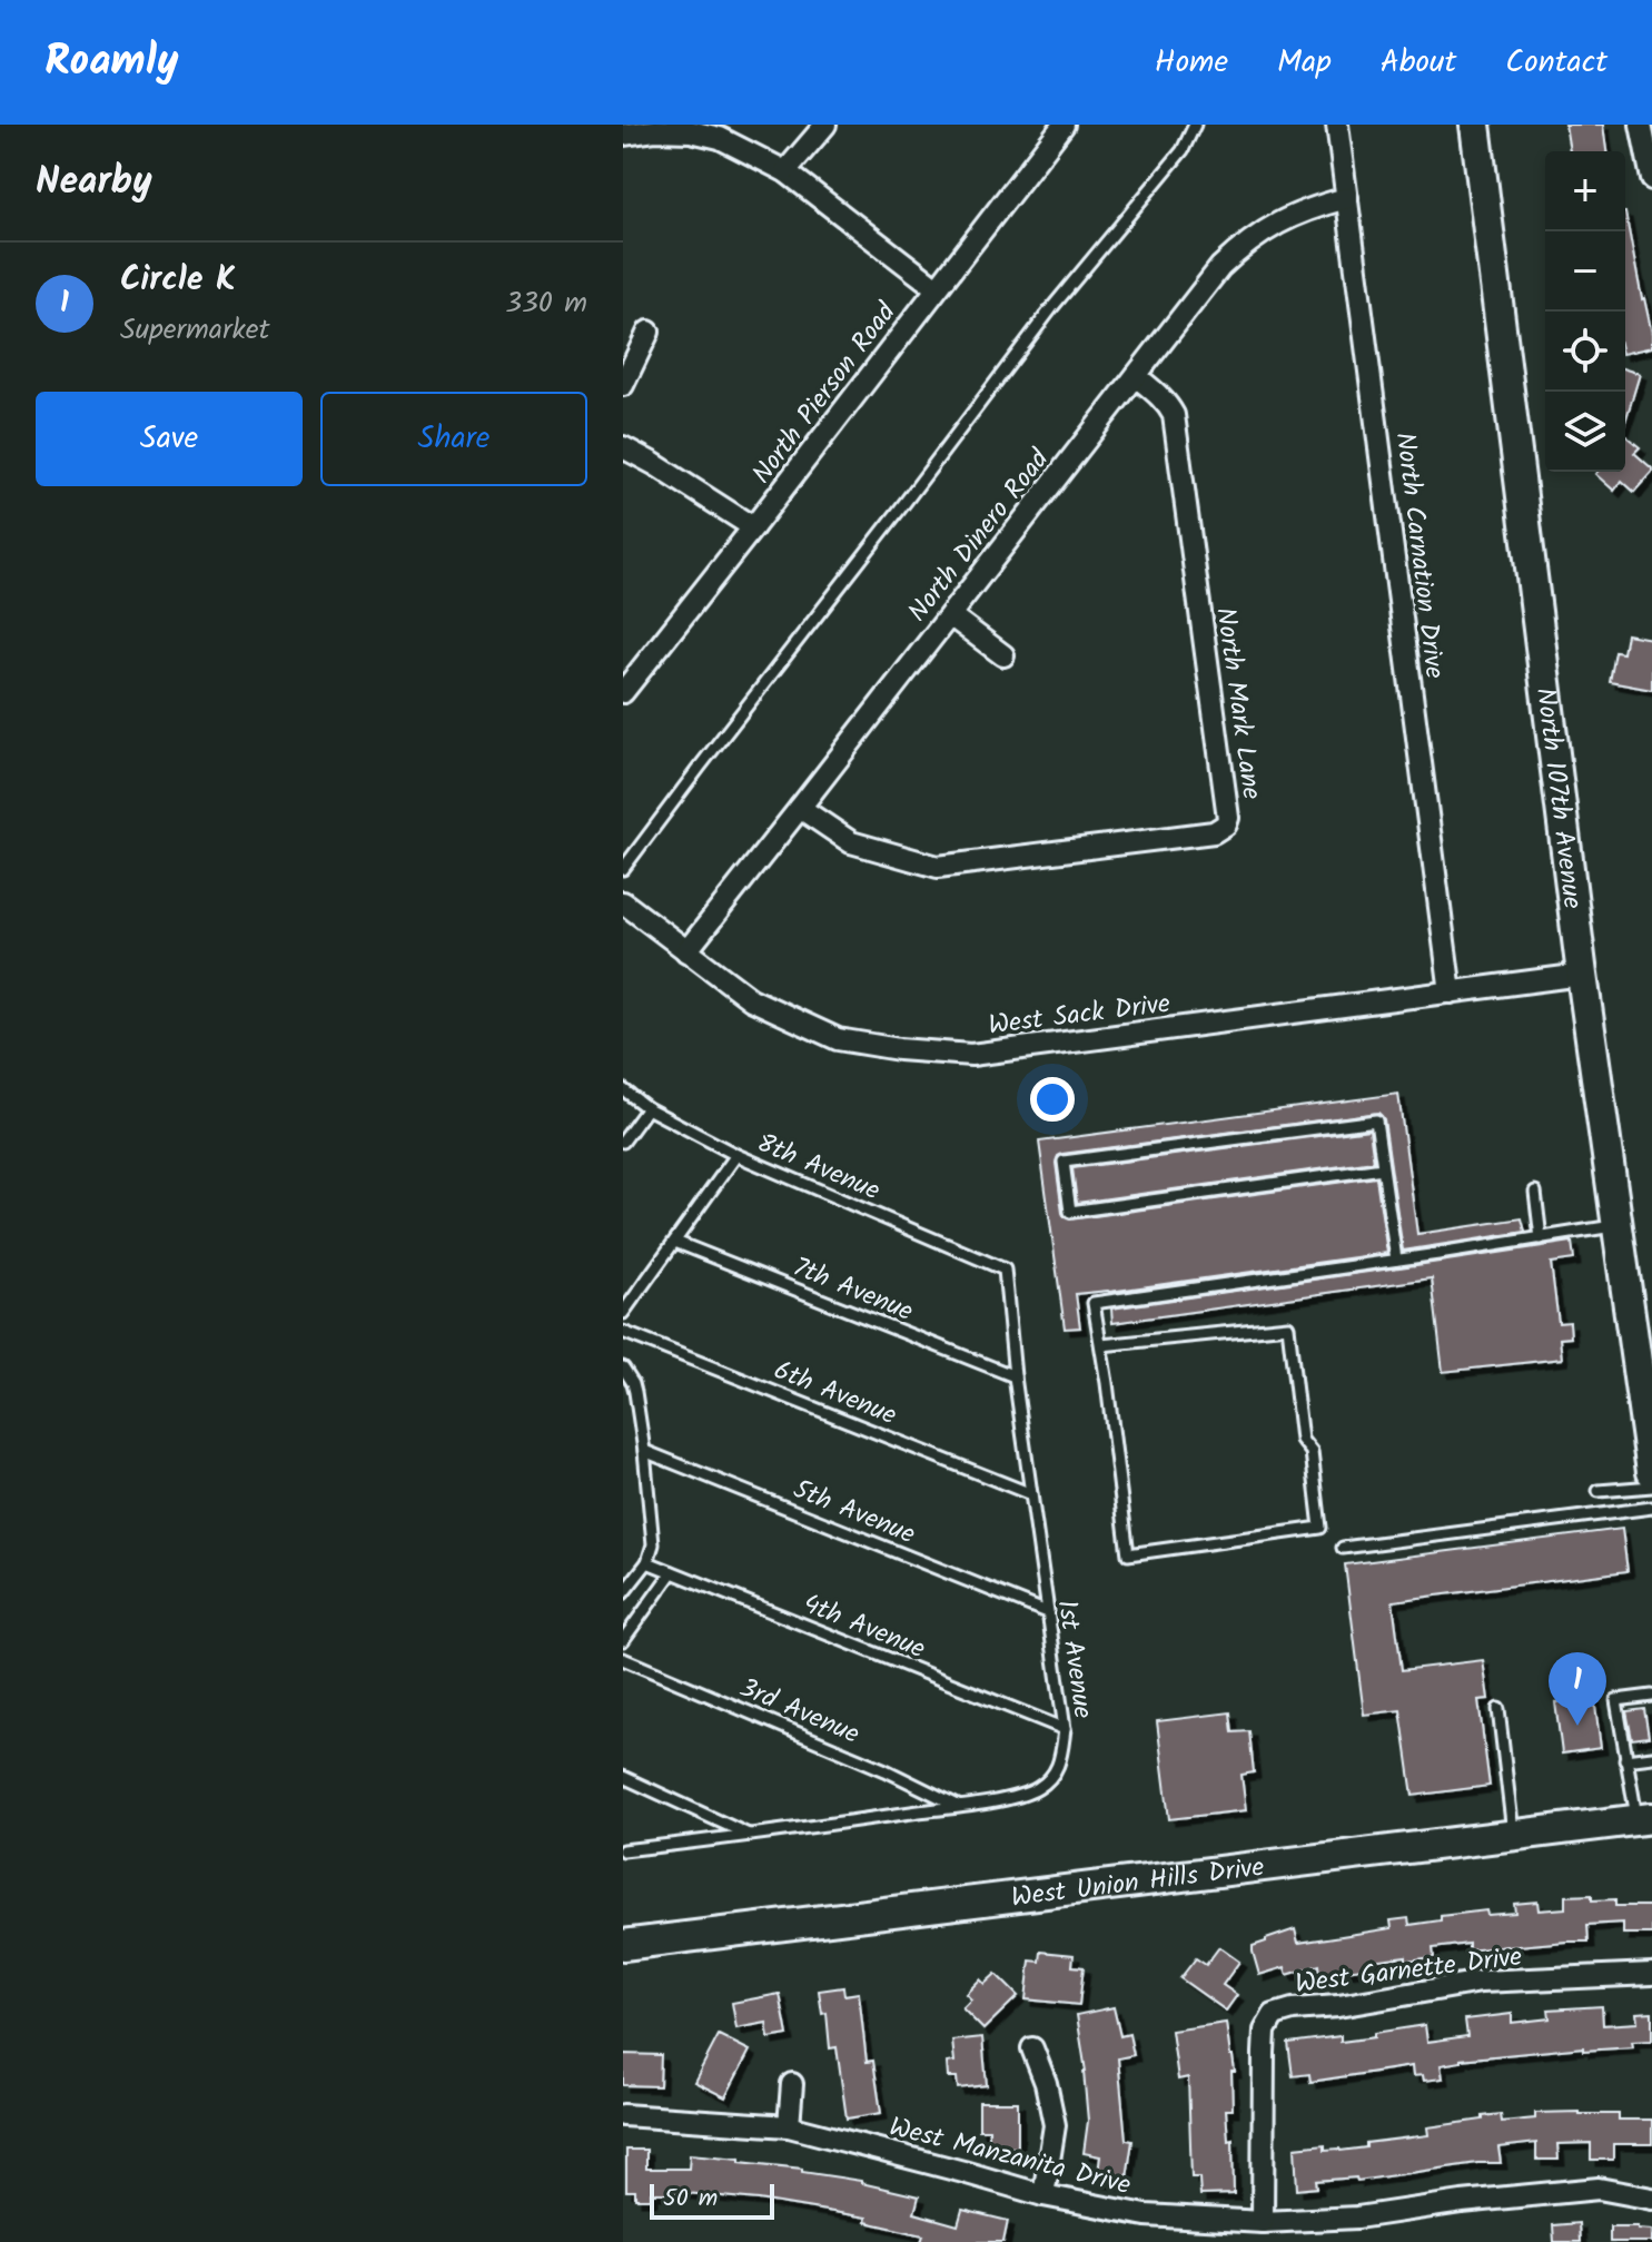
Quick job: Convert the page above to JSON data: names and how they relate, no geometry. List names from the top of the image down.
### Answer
{
  "streets": {
    "main road": ["North 107th Avenue", "West Union Hills Drive"],
    "street": [
      "North Pierson Road",
      "North Dinero Road",
      "North Carnation Drive",
      "North Mark Lane",
      "West Sack Drive",
      "West Garnette Drive",
      "West Manzanita Drive"
    ],
    "lane": [
      "8th Avenue",
      "7th Avenue",
      "6th Avenue",
      "5th Avenue",
      "4th Avenue",
      "1st Avenue",
      "3rd Avenue"
    ]
  },
  "crossings": [
    ["North Dinero Road", "North Carnation Drive"],
    ["North Dinero Road", "North Mark Lane"],
    ["North Dinero Road", "West Sack Drive"],
    ["North Carnation Drive", "West Sack Drive"],
    ["North 107th Avenue", "West Sack Drive"],
    ["8th Avenue", "1st Avenue"],
    ["7th Avenue", "1st Avenue"],
    ["6th Avenue", "1st Avenue"],
    ["5th Avenue", "1st Avenue"],
    ["4th Avenue", "1st Avenue"],
    ["1st Avenue", "3rd Avenue"],
    ["West Garnette Drive", "West Manzanita Drive"]
  ],
  "scale_bar": "50 m",
  "page": {
    "header": "Roamly",
    "nav": [
      "Home",
      "Map",
      "About",
      "Contact"
    ],
    "heading": "Nearby",
    "map_buttons": ["+", "−"],
    "list": [
      {
        "mark": "1",
        "name": "Circle K",
        "note": "Supermarket",
        "value": "330 m"
      }
    ],
    "buttons": ["Save", "Share"],
    "pins": "1",
    "scale": "50 m"
  }
}
